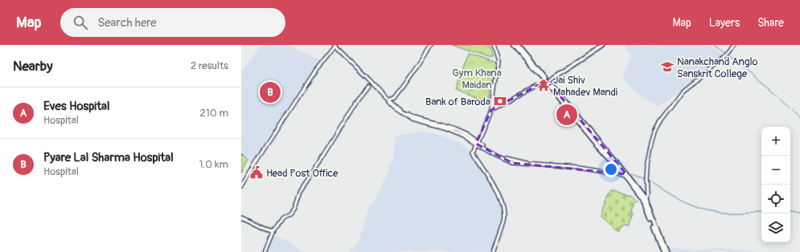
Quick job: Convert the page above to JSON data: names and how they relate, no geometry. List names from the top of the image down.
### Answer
{
  "parks": ["Gym Khana Maidan"],
  "places": {
    "school or university": ["Nanakchand Anglo Sanskrit College"],
    "temple": ["Jai Shiv Mahadev Mandi"],
    "bank": ["Bank of Baroda"],
    "public building": ["Head Post Office"]
  },
  "page": {
    "header": "Map",
    "search": "Search here",
    "nav": ["Map", "Layers", "Share"],
    "heading": ["Nearby", "2 results"],
    "pins": ["B", "A"],
    "list": [
      {
        "mark": "A",
        "name": "Eves Hospital",
        "note": "Hospital",
        "value": "210 m"
      },
      {
        "mark": "B",
        "name": "Pyare Lal Sharma Hospital",
        "note": "Hospital",
        "value": "1.0 km"
      }
    ],
    "map_buttons": ["+", "−"]
  }
}
